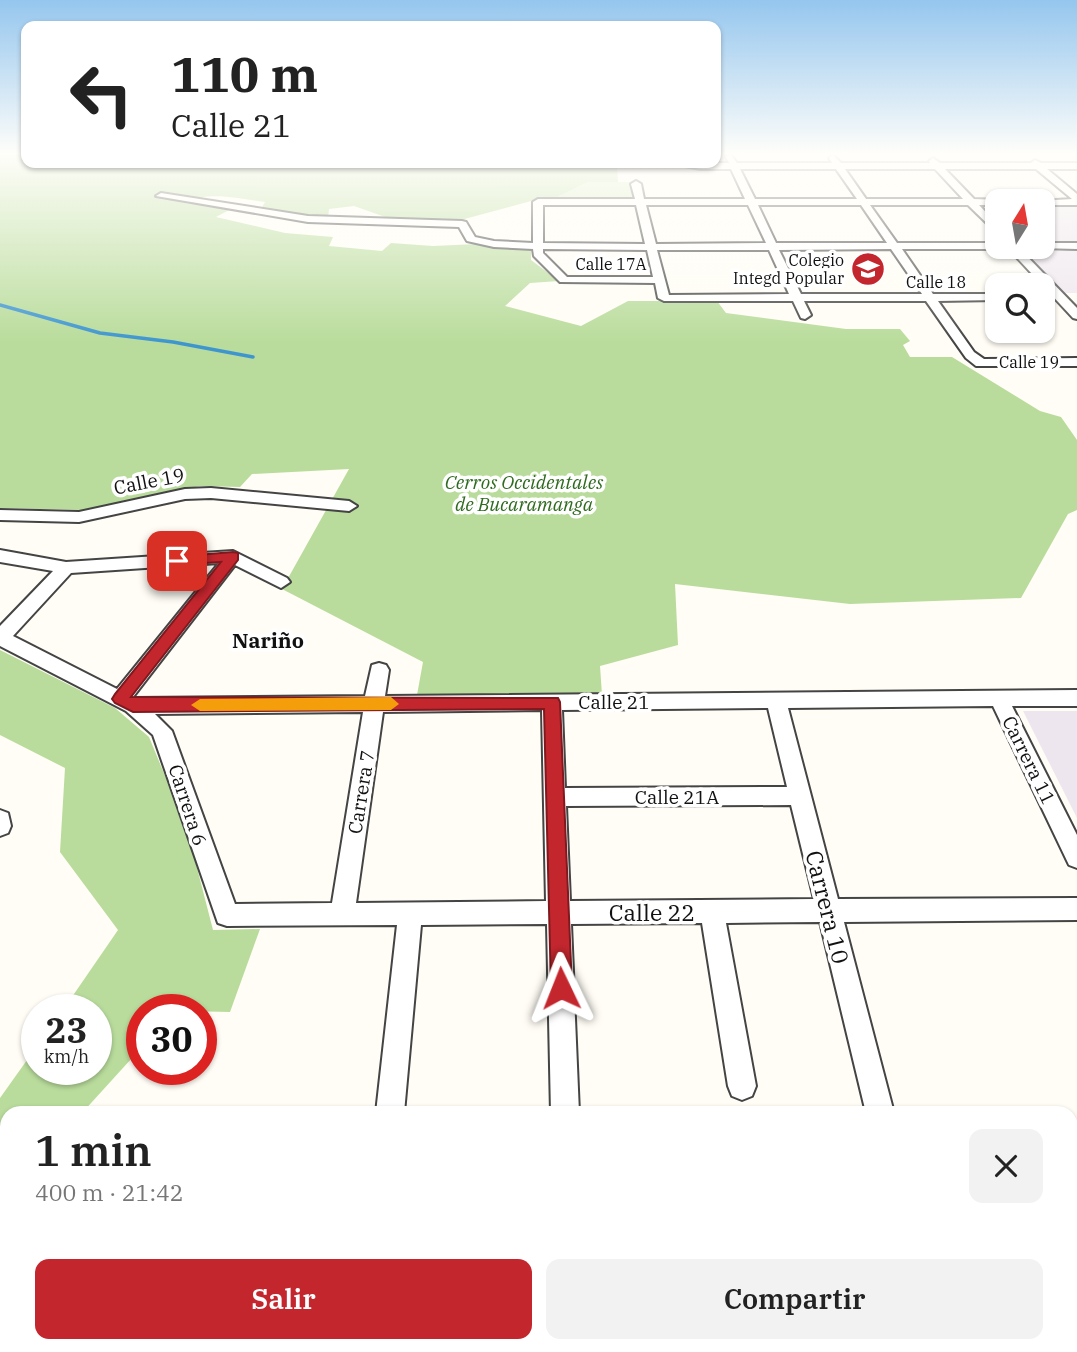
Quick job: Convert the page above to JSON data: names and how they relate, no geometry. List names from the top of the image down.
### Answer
{
  "streets": {
    "street": [
      "Calle 17A",
      "Calle 18",
      "Calle 19",
      "Calle 21",
      "Carrera 11",
      "Carrera 7",
      "Calle 21A",
      "Carrera 6",
      "Carrera 10",
      "Calle 22"
    ]
  },
  "crossings": [
    ["Calle 17A", "Calle 18"],
    ["Calle 18", "Calle 19"],
    ["Calle 21", "Carrera 11"],
    ["Calle 21", "Carrera 7"],
    ["Calle 21", "Carrera 6"],
    ["Calle 21", "Carrera 10"],
    ["Carrera 7", "Calle 22"],
    ["Calle 21A", "Carrera 10"],
    ["Carrera 6", "Calle 22"],
    ["Carrera 10", "Calle 22"]
  ],
  "districts": ["Nariño"],
  "parks": ["Cerros Occidentales de Bucaramanga"],
  "places": {
    "school or university": ["Colegio Integd Popular"]
  },
  "north": "top",
  "page": {
    "turn": ["110 m", "Calle 21"],
    "speed": "23 km/h",
    "limit": "30",
    "heading": ["1 min", "400 m · 21:42"],
    "buttons": ["Salir", "Compartir"]
  }
}
